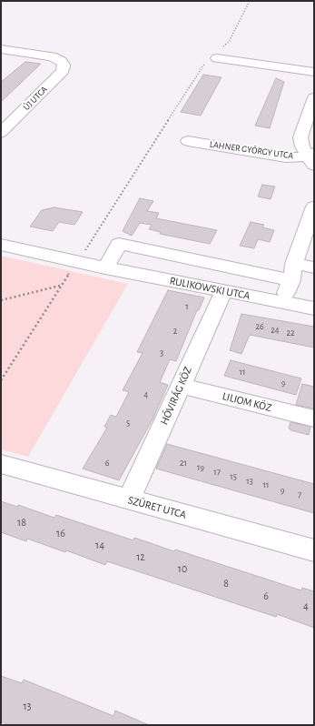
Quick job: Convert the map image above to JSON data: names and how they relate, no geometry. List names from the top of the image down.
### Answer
{
  "streets": {
    "street": [
      "ÚJ UTCA",
      "LAHNER GYÖRGY UTCA",
      "RULIKOWSKI UTCA",
      "HÓVIRÁG KÖZ",
      "LILIOM KÖZ",
      "SZÜRET UTCA"
    ]
  },
  "crossings": [
    ["RULIKOWSKI UTCA", "HÓVIRÁG KÖZ"],
    ["HÓVIRÁG KÖZ", "LILIOM KÖZ"],
    ["HÓVIRÁG KÖZ", "SZÜRET UTCA"]
  ],
  "house_numbers": [
    "1",
    "26",
    "24",
    "2",
    "22",
    "3",
    "11",
    "9",
    "4",
    "5",
    "6",
    "21",
    "19",
    "17",
    "15",
    "13",
    "11",
    "9",
    "7",
    "18",
    "16",
    "14",
    "12",
    "10",
    "8",
    "6",
    "4",
    "13"
  ]
}
